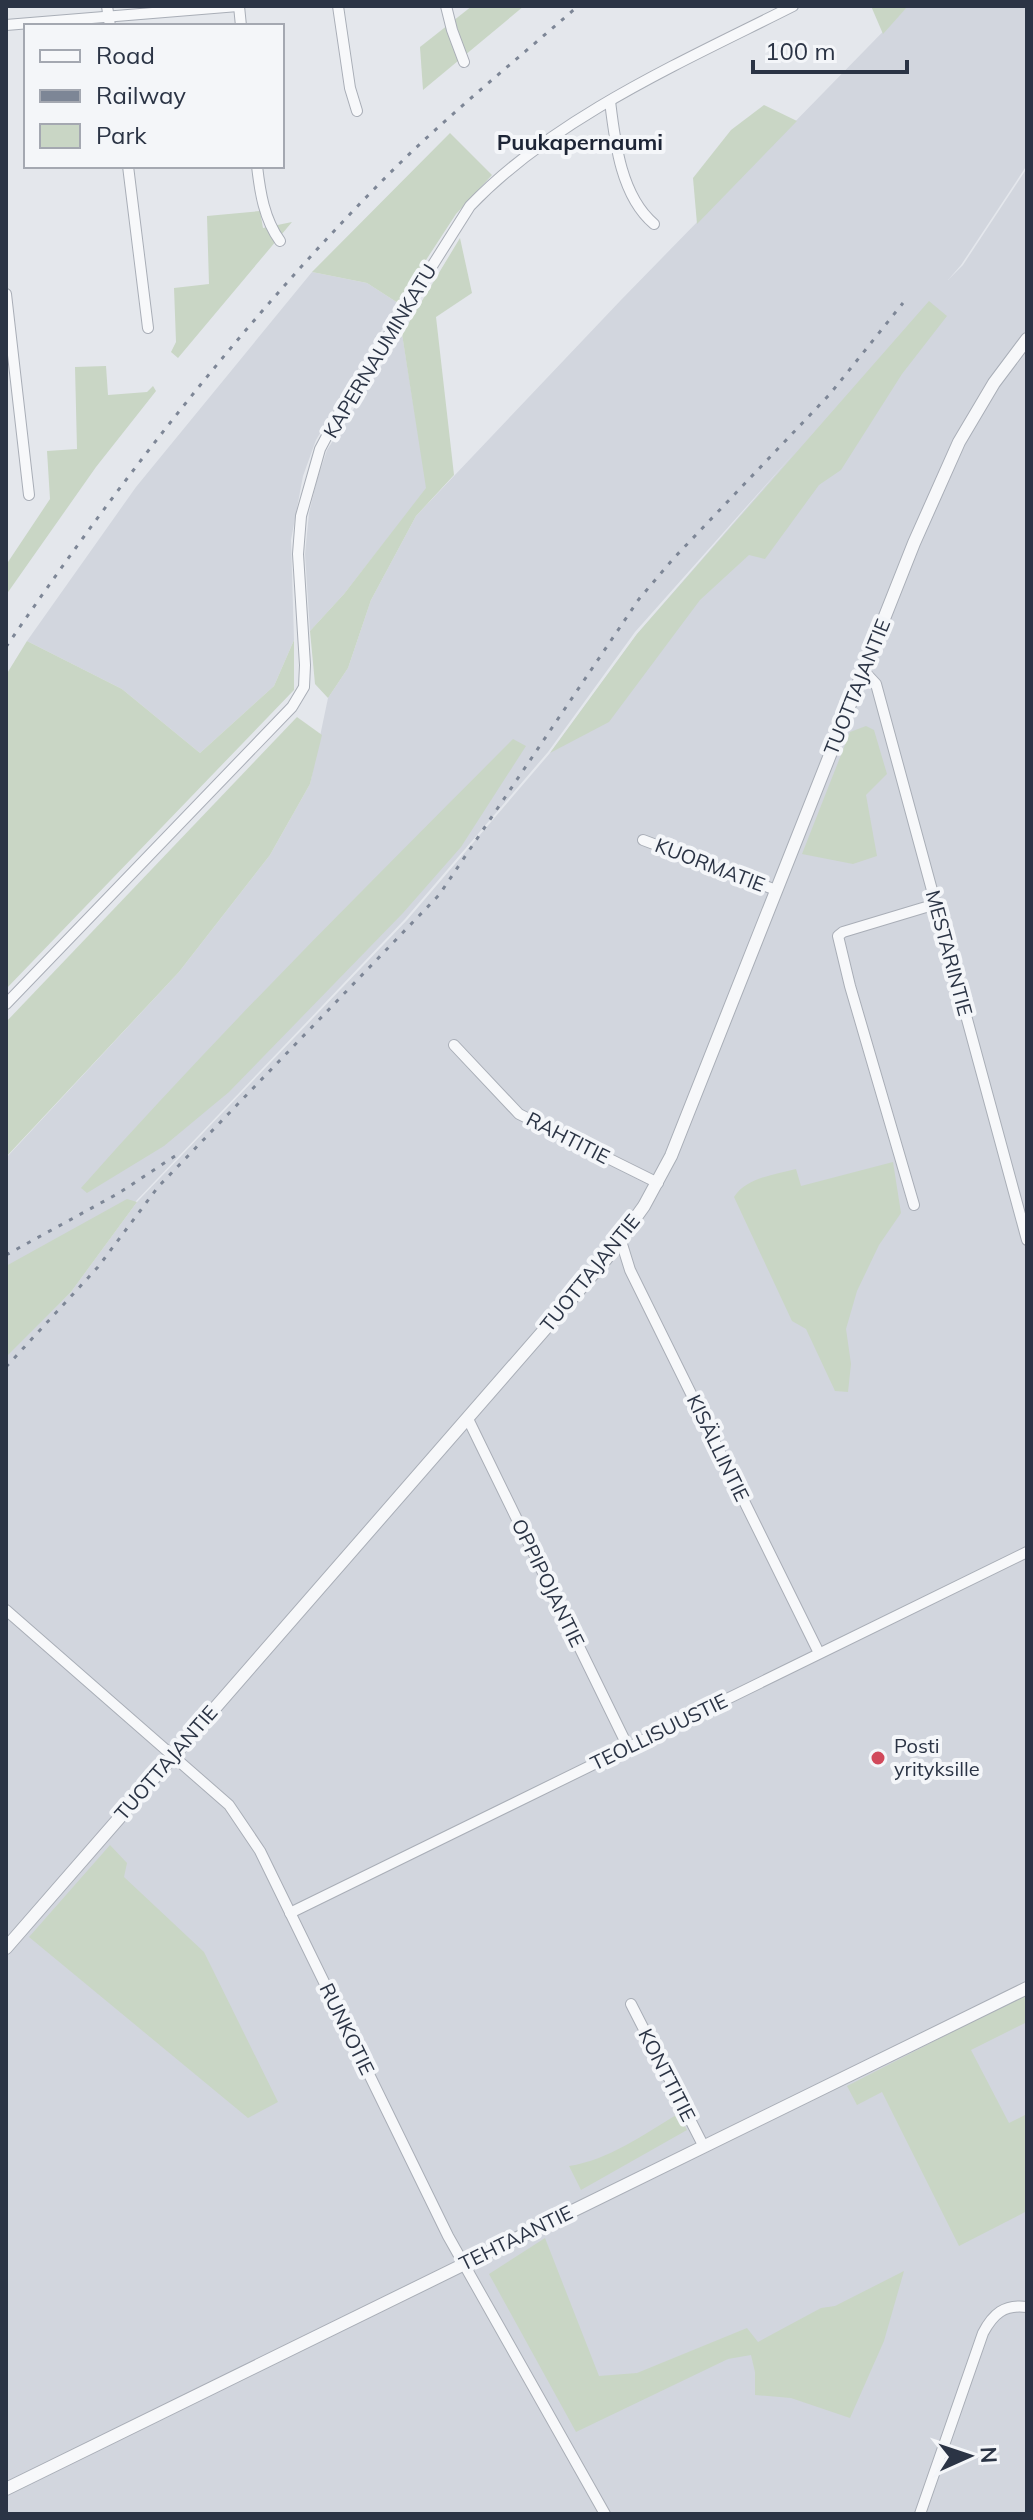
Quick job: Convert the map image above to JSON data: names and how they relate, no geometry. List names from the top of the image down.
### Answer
{
  "streets": {
    "street": [
      "KAPERNAUMINKATU",
      "TUOTTAJANTIE",
      "KUORMATIE",
      "MESTARINTIE",
      "RAHTITIE",
      "KISÄLLINTIE",
      "OPPIPOJANTIE",
      "TEOLLISUUSTIE",
      "RUNKOTIE",
      "KONTTITIE",
      "TEHTAANTIE"
    ]
  },
  "crossings": [
    ["TUOTTAJANTIE", "KUORMATIE"],
    ["TUOTTAJANTIE", "MESTARINTIE"],
    ["TUOTTAJANTIE", "RAHTITIE"],
    ["TUOTTAJANTIE", "KISÄLLINTIE"],
    ["TUOTTAJANTIE", "OPPIPOJANTIE"],
    ["TUOTTAJANTIE", "RUNKOTIE"],
    ["KISÄLLINTIE", "TEOLLISUUSTIE"],
    ["OPPIPOJANTIE", "TEOLLISUUSTIE"],
    ["TEOLLISUUSTIE", "RUNKOTIE"],
    ["RUNKOTIE", "TEHTAANTIE"],
    ["KONTTITIE", "TEHTAANTIE"]
  ],
  "districts": ["Puukapernaumi"],
  "places": ["Posti yrityksille"],
  "legend": ["Road", "Railway", "Park"],
  "scale_bar": "100 m",
  "north": "right"
}
